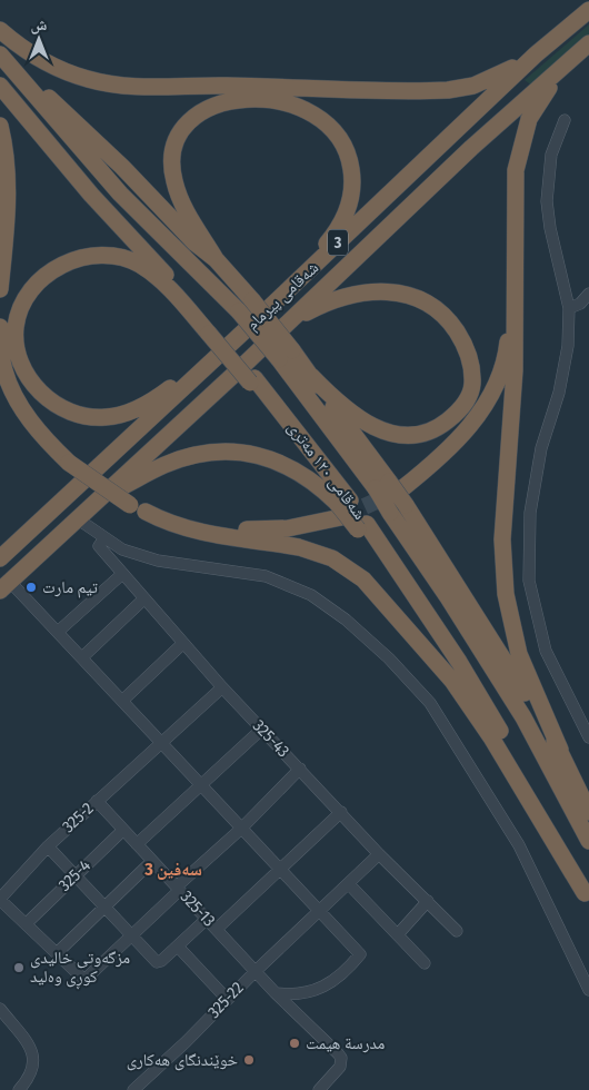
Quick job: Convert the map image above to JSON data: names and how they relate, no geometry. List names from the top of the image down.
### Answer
{
  "streets": {
    "highway": ["3", "شەقامی پیرمام", "شەقامی ١٢٠ مەتری"],
    "street": [
      "325-43",
      "325-2",
      "325-4",
      "325-13",
      "325-22"
    ]
  },
  "crossings": [
    ["325-43", "325-2"],
    ["325-43", "325-22"],
    ["325-2", "325-13"],
    ["325-4", "325-13"],
    ["325-13", "325-22"]
  ],
  "districts": ["سەفین 3"],
  "places": [
    "تيم مارت",
    "مزگەوتی خالیدی کوڕی وەلید",
    "مدرسة هيمت",
    "خوێندنگای هەکاری"
  ],
  "north": "top"
}
